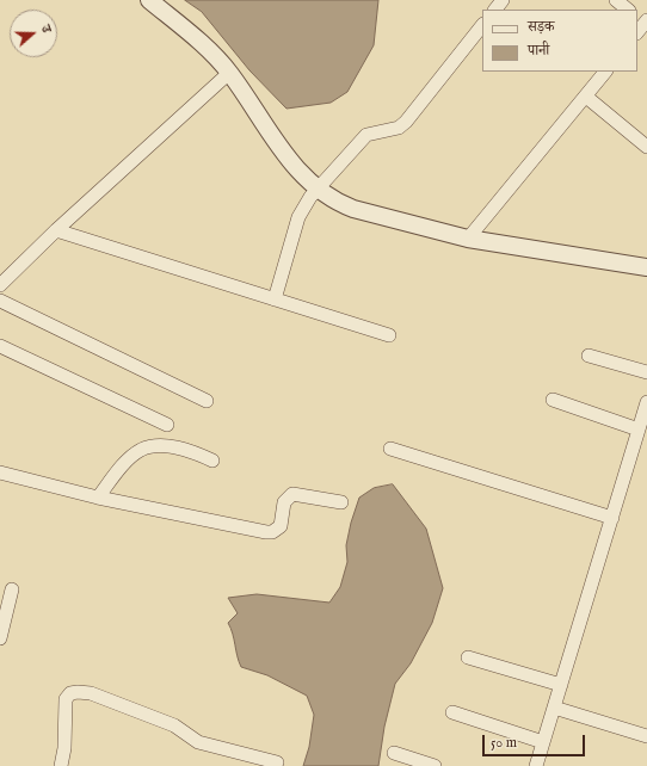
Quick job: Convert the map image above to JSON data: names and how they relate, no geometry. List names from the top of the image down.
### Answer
{
  "legend": ["सड़क", "पानी"],
  "scale_bar": "50 m",
  "north": "right"
}
